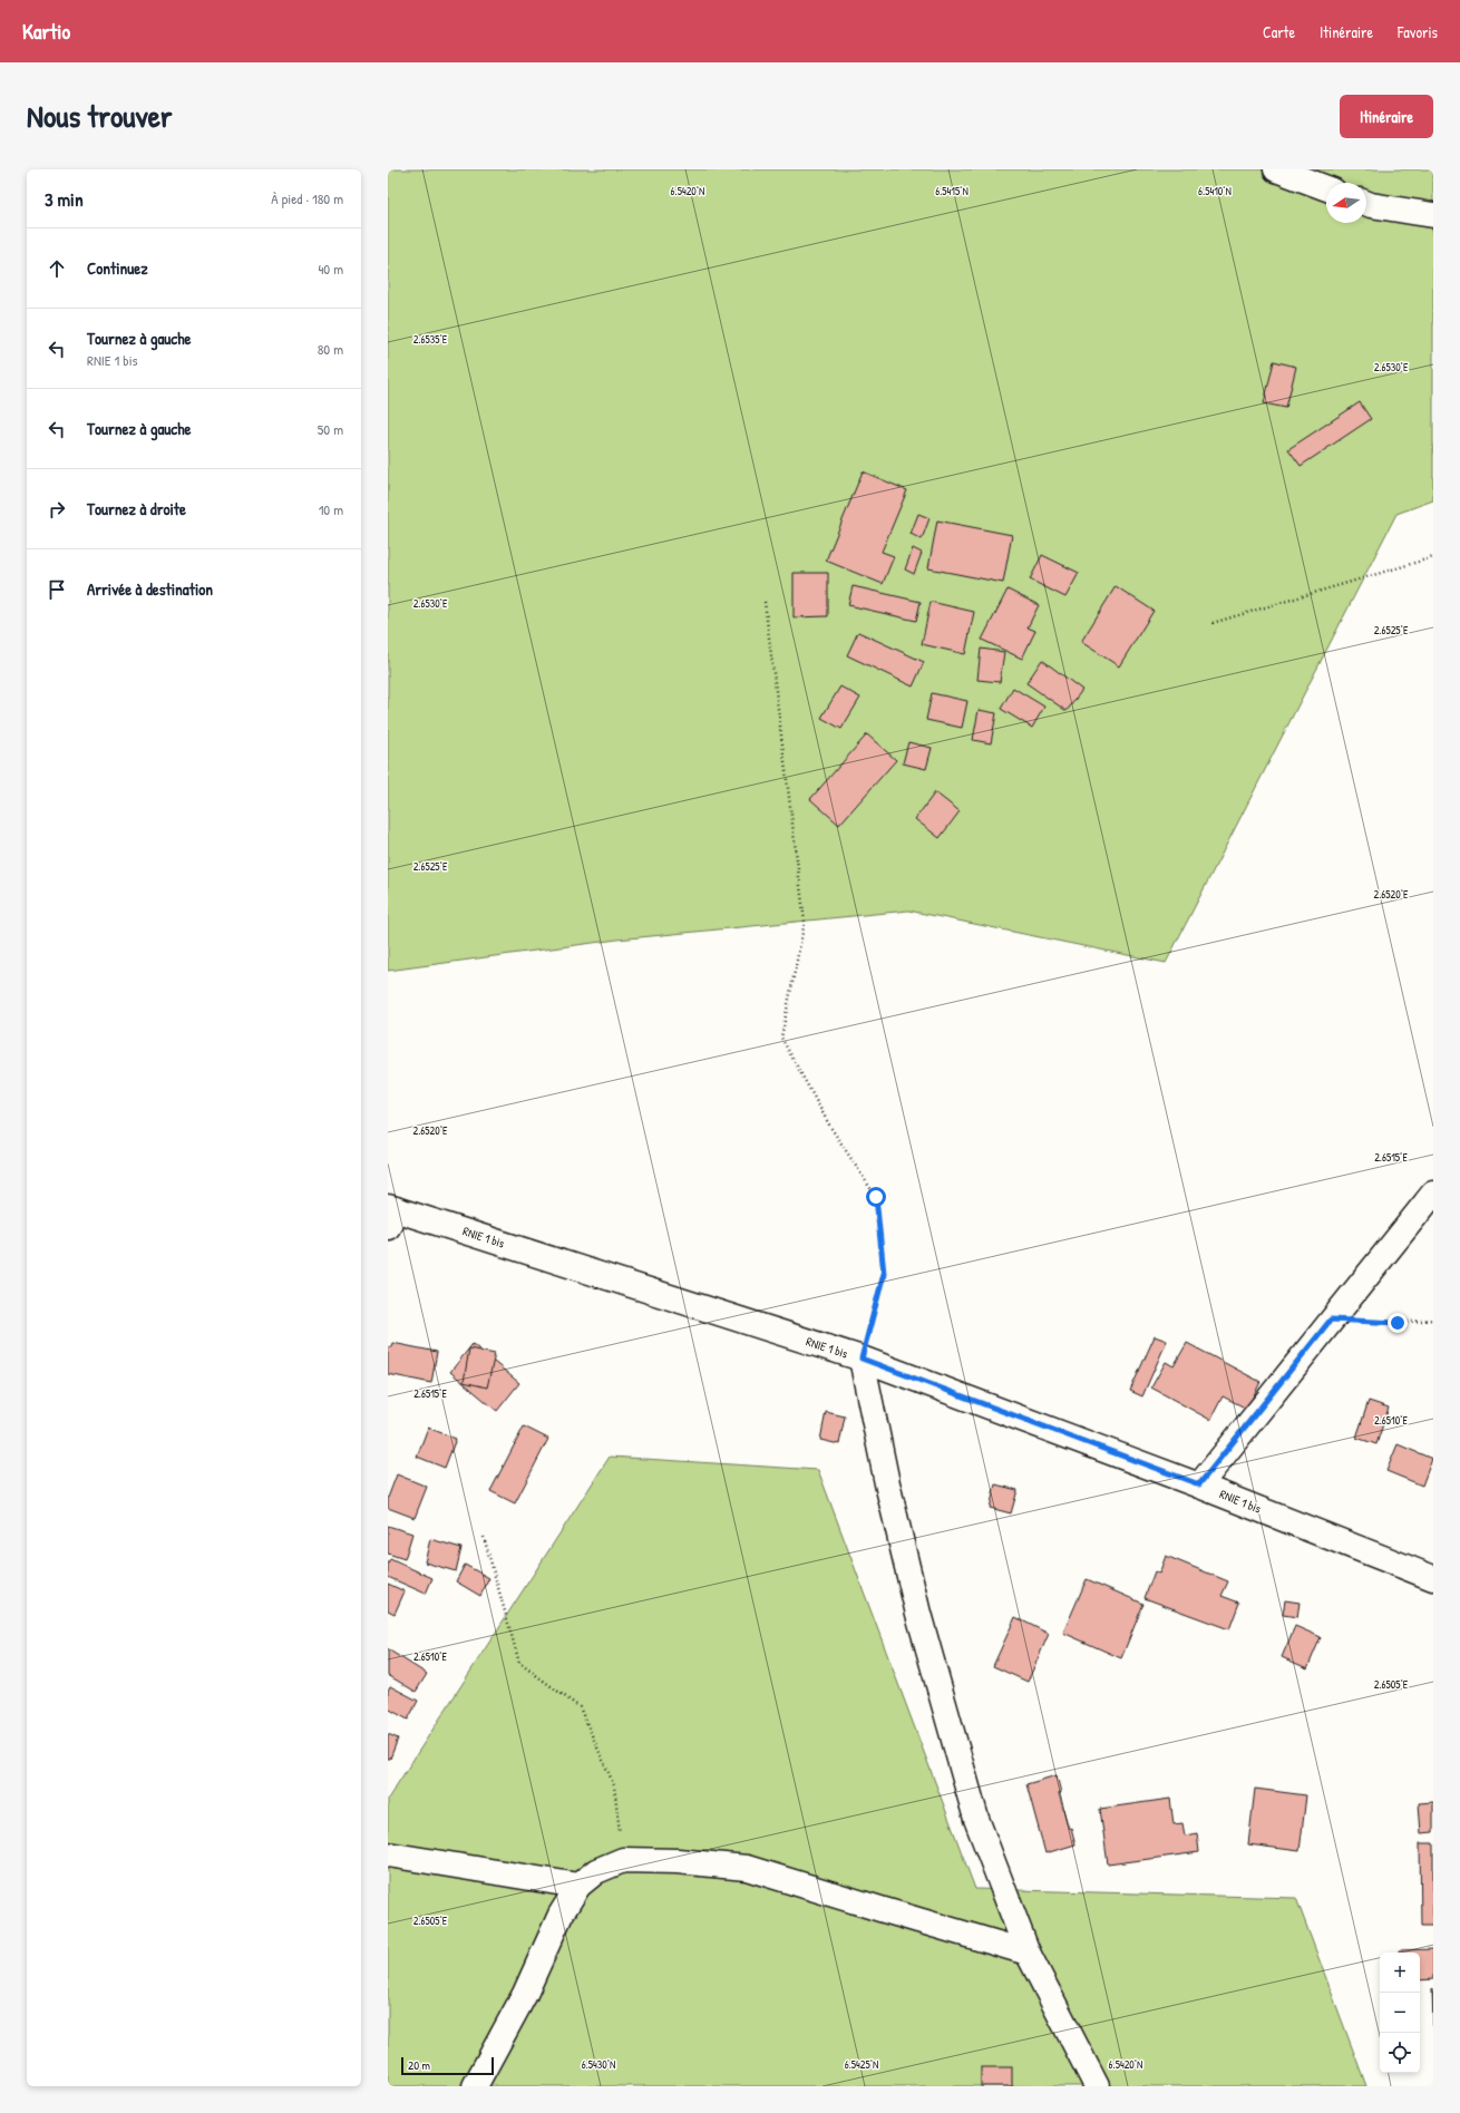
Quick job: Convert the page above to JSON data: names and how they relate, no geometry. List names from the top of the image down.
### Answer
{
  "streets": {
    "street": ["RNIE 1 bis"]
  },
  "scale_bar": "20 m",
  "north": "left",
  "page": {
    "header": "Kartio",
    "nav": ["Carte", "Itinéraire", "Favoris"],
    "title": "Nous trouver",
    "buttons": "Itinéraire",
    "heading": ["3 min", "À pied · 180 m"],
    "list": [
      ["Continuez", "40 m"],
      ["Tournez à gauche", "RNIE 1 bis", "80 m"],
      ["Tournez à gauche", "50 m"],
      ["Tournez à droite", "10 m"],
      "Arrivée à destination"
    ],
    "map_buttons": ["+", "−"],
    "scale": "20 m"
  },
  "coordinates": [
    "6.5420°N",
    "6.5415°N",
    "6.5410°N",
    "2.6535°E",
    "2.6530°E",
    "2.6525°E",
    "2.6520°E",
    "2.6515°E",
    "2.6510°E",
    "2.6505°E",
    "6.5430°N",
    "6.5425°N"
  ]
}
